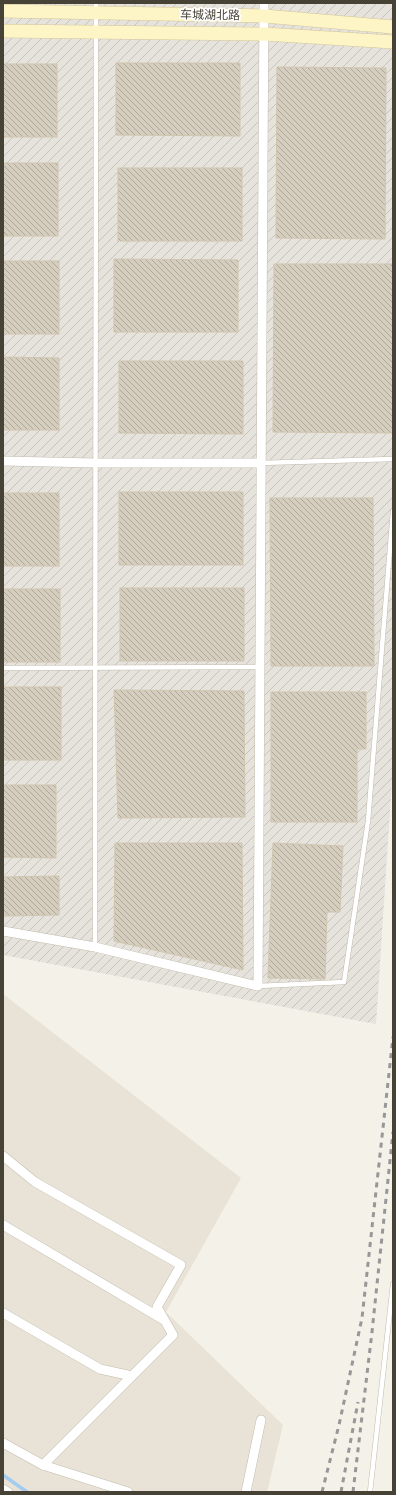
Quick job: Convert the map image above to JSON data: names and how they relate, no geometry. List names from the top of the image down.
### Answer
{
  "streets": {
    "main road": ["车城湖北路"]
  }
}
